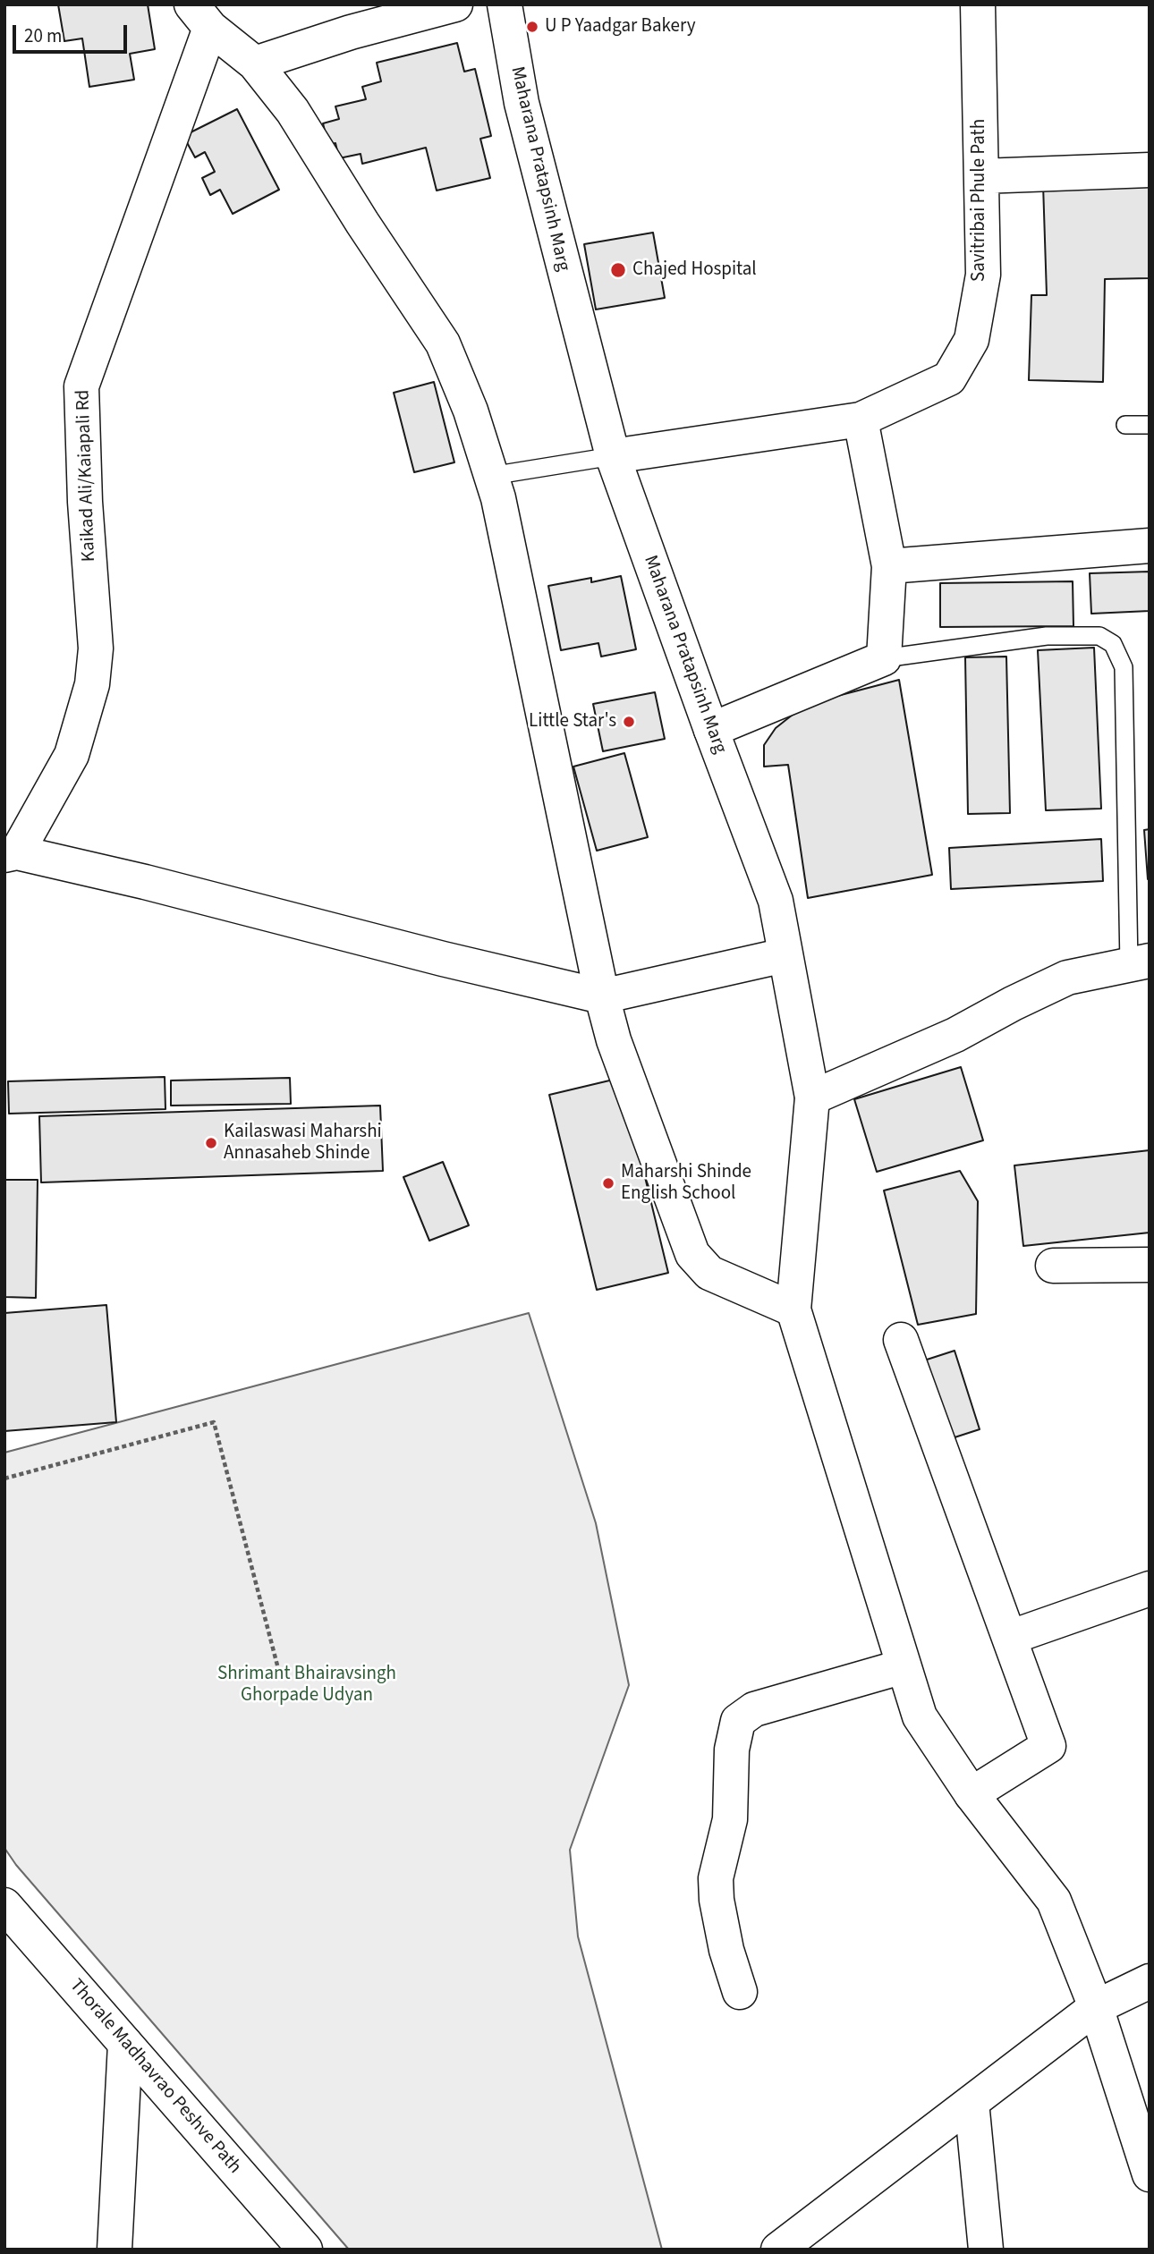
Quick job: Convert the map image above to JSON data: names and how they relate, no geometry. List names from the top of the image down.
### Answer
{
  "streets": {
    "street": [
      "Maharana Pratapsinh Marg",
      "Savitribai Phule Path",
      "Kaikad Ali/Kaiapali Rd",
      "Thorale Madhavrao Peshve Path"
    ]
  },
  "crossings": [
    ["Maharana Pratapsinh Marg", "Savitribai Phule Path"]
  ],
  "parks": ["Shrimant Bhairavsingh Ghorpade Udyan"],
  "places": [
    "U P Yaadgar Bakery",
    "Chajed Hospital",
    "Little Star's",
    "Kailaswasi Maharshi Annasaheb Shinde",
    "Maharshi Shinde English School"
  ],
  "scale_bar": "20 m"
}
